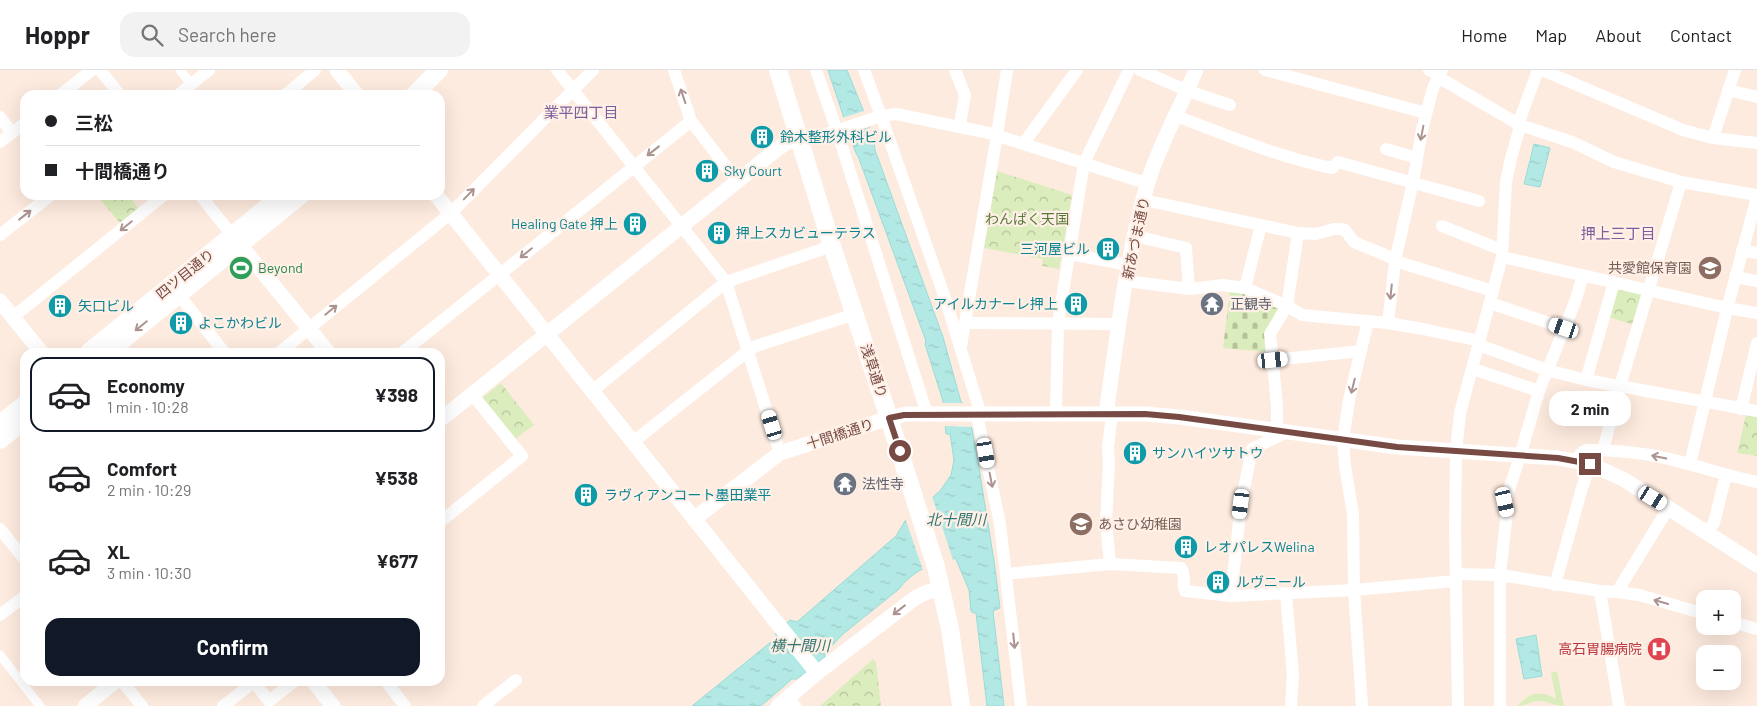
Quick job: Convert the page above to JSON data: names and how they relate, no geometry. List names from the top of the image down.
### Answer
{
  "streets": {
    "main road": ["四ツ目通り", "浅草通り"],
    "street": ["新あづま通り", "十間橋通り"]
  },
  "crossings": [
    ["新あづま通り", "十間橋通り"],
    ["浅草通り", "十間橋通り"]
  ],
  "districts": ["業平四丁目", "押上三丁目"],
  "water": ["北十間川", "横十間川"],
  "parks": ["わんぱく天国"],
  "places": {
    "building": [
      "鈴木整形外科ビル",
      "Sky Court",
      "Healing Gate 押上",
      "押上スカビューテラス",
      "三河屋ビル",
      "アイルカナーレ押上",
      "矢口ビル",
      "よこかわビル",
      "サンハイツサトウ",
      "ラヴィアンコート墨田業平",
      "レオパレスWelina",
      "ルヴニール"
    ],
    "sports": ["Beyond"],
    "school or university": ["共愛館保育園", "あさひ幼稚園"],
    "temple": ["正観寺", "法性寺"],
    "hospital": ["高石胃腸病院"]
  },
  "page": {
    "header": "Hoppr",
    "search": "Search here",
    "nav": [
      "Home",
      "Map",
      "About",
      "Contact"
    ],
    "banner": ["三松", "十間橋通り"],
    "list": [
      {
        "name": "Economy",
        "note": "1 min · 10:28",
        "value": "¥398"
      },
      {
        "name": "Comfort",
        "note": "2 min · 10:29",
        "value": "¥538"
      },
      {
        "name": "XL",
        "note": "3 min · 10:30",
        "value": "¥677"
      }
    ],
    "bubble": "2 min",
    "map_buttons": ["+", "−"],
    "buttons": "Confirm"
  }
}
